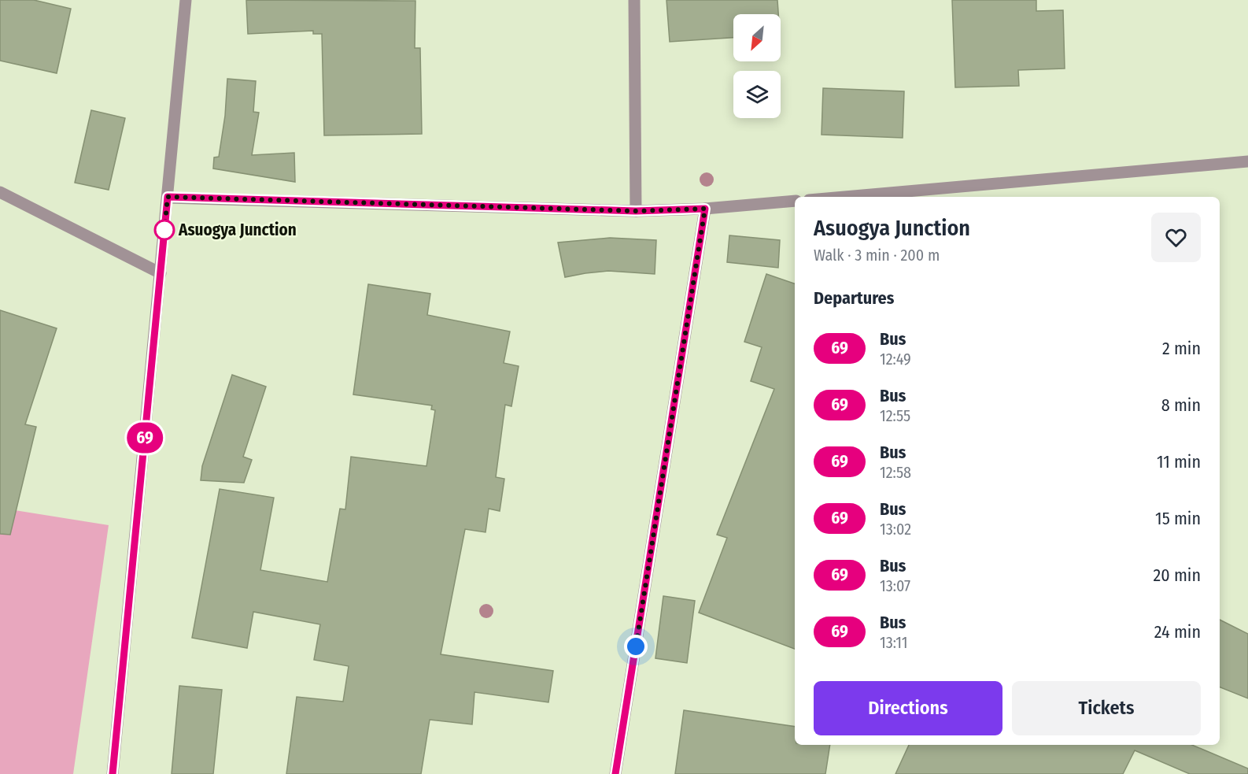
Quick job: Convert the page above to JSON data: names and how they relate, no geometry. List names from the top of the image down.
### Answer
{
  "places": ["Asuogya Junction"],
  "lines": ["bus line 69"],
  "north": "bottom left",
  "page": {
    "on_map": "69",
    "heading": [
      ["Asuogya Junction", "Walk · 3 min · 200 m"],
      "Departures"
    ],
    "list": [
      {
        "mark": "69",
        "name": "Bus",
        "note": "12:49",
        "value": "2 min"
      },
      {
        "mark": "69",
        "name": "Bus",
        "note": "12:55",
        "value": "8 min"
      },
      {
        "mark": "69",
        "name": "Bus",
        "note": "12:58",
        "value": "11 min"
      },
      {
        "mark": "69",
        "name": "Bus",
        "note": "13:02",
        "value": "15 min"
      },
      {
        "mark": "69",
        "name": "Bus",
        "note": "13:07",
        "value": "20 min"
      },
      {
        "mark": "69",
        "name": "Bus",
        "note": "13:11",
        "value": "24 min"
      }
    ],
    "buttons": ["Directions", "Tickets"]
  }
}
